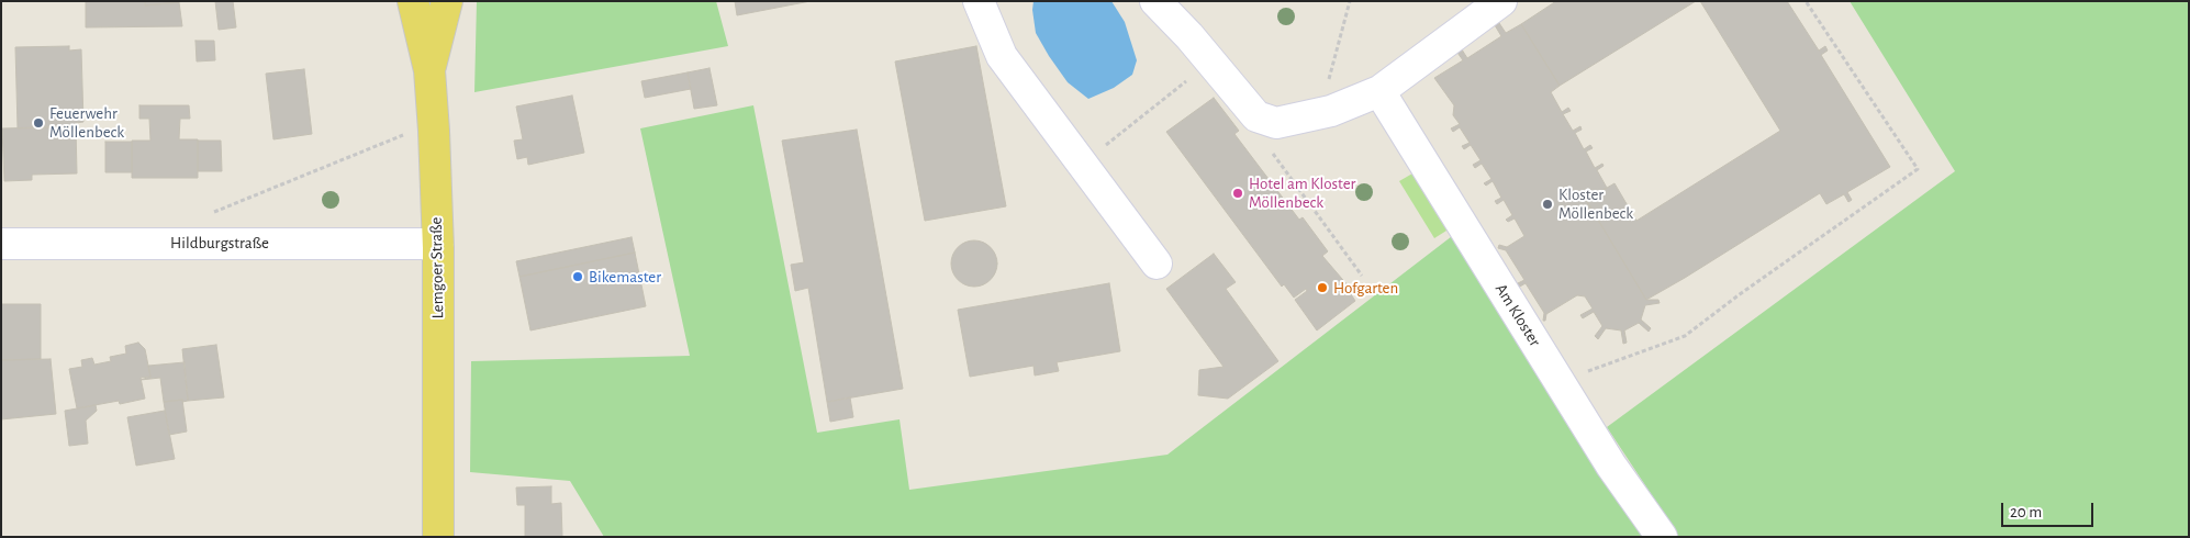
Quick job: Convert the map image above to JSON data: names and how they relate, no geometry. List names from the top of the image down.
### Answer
{
  "streets": {
    "main road": ["Lemgoer Straße"],
    "street": ["Hildburgstraße", "Am Kloster"]
  },
  "crossings": [
    ["Hildburgstraße", "Lemgoer Straße"]
  ],
  "places": [
    "Feuerwehr Möllenbeck",
    "Hotel am Kloster Möllenbeck",
    "Kloster Möllenbeck",
    "Bikemaster",
    "Hofgarten"
  ],
  "scale_bar": "20 m"
}
